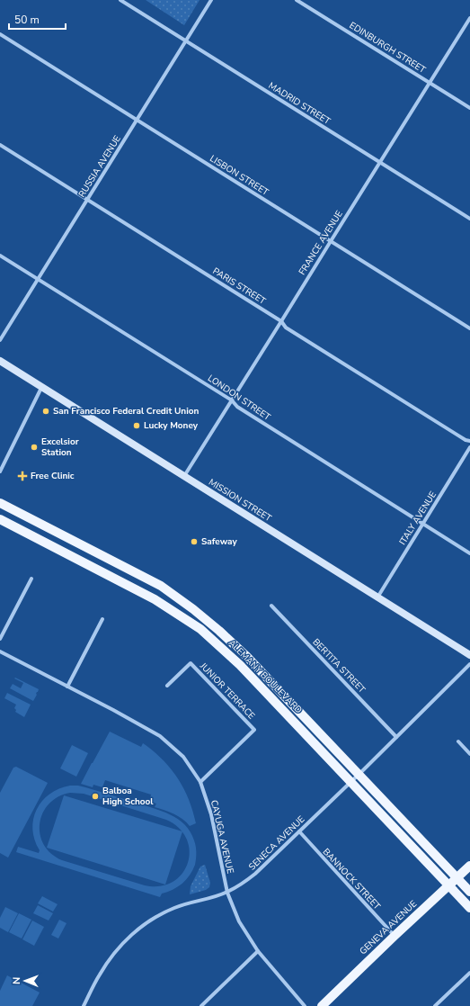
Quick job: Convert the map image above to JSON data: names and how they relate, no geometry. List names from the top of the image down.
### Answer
{
  "streets": {
    "main road": ["MISSION STREET", "ALEMANY BOULEVARD", "GENEVA AVENUE"],
    "street": [
      "EDINBURGH STREET",
      "MADRID STREET",
      "RUSSIA AVENUE",
      "LISBON STREET",
      "FRANCE AVENUE",
      "PARIS STREET",
      "LONDON STREET",
      "ITALY AVENUE",
      "BERTITA STREET",
      "JUNIOR TERRACE",
      "CAYUGA AVENUE",
      "SENECA AVENUE",
      "BANNOCK STREET"
    ]
  },
  "crossings": [
    ["EDINBURGH STREET", "FRANCE AVENUE"],
    ["MADRID STREET", "RUSSIA AVENUE"],
    ["MADRID STREET", "FRANCE AVENUE"],
    ["RUSSIA AVENUE", "LISBON STREET"],
    ["RUSSIA AVENUE", "PARIS STREET"],
    ["RUSSIA AVENUE", "LONDON STREET"],
    ["LISBON STREET", "FRANCE AVENUE"],
    ["FRANCE AVENUE", "PARIS STREET"],
    ["FRANCE AVENUE", "LONDON STREET"],
    ["FRANCE AVENUE", "MISSION STREET"],
    ["LONDON STREET", "ITALY AVENUE"],
    ["MISSION STREET", "ITALY AVENUE"],
    ["BERTITA STREET", "SENECA AVENUE"],
    ["ALEMANY BOULEVARD", "SENECA AVENUE"],
    ["ALEMANY BOULEVARD", "GENEVA AVENUE"],
    ["JUNIOR TERRACE", "CAYUGA AVENUE"],
    ["CAYUGA AVENUE", "SENECA AVENUE"],
    ["SENECA AVENUE", "BANNOCK STREET"],
    ["BANNOCK STREET", "GENEVA AVENUE"]
  ],
  "places": {
    "other": [
      "San Francisco Federal Credit Union",
      "Lucky Money",
      "Excelsior Station",
      "Safeway",
      "Balboa High School"
    ],
    "health": ["Free Clinic"]
  },
  "scale_bar": "50 m",
  "north": "left"
}
